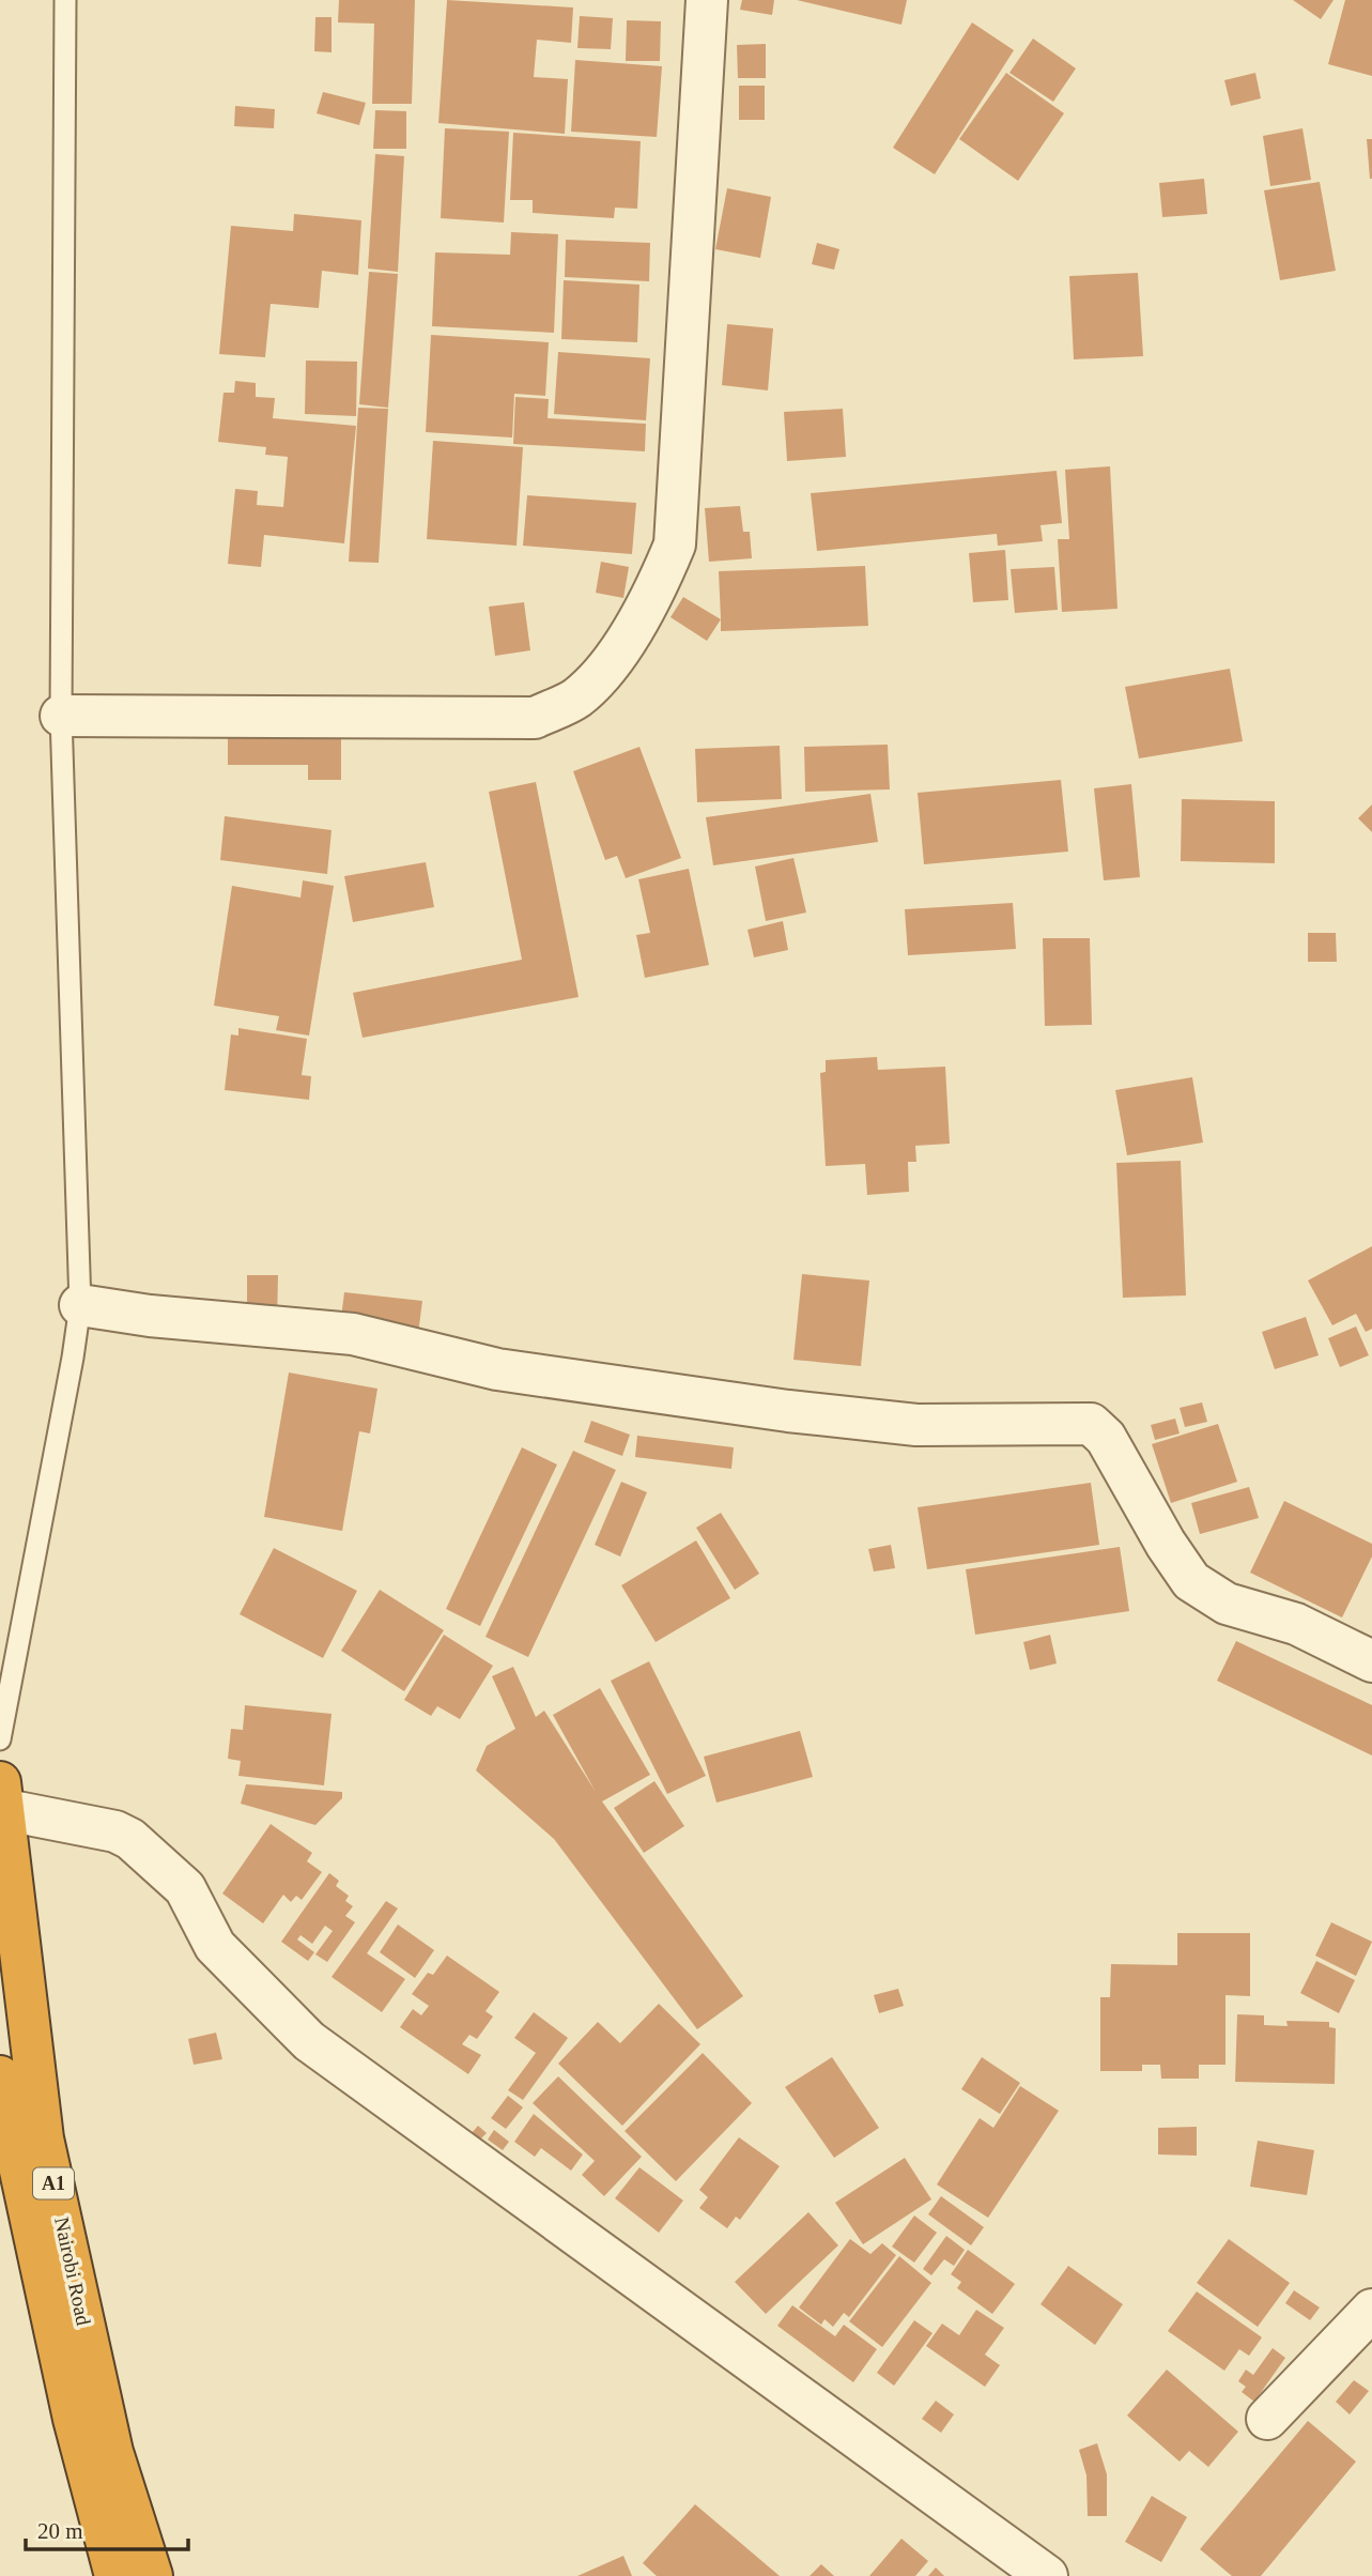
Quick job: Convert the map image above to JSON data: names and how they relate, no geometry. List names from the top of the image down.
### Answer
{
  "streets": {
    "highway": ["A1", "Nairobi Road"]
  },
  "scale_bar": "20 m"
}
